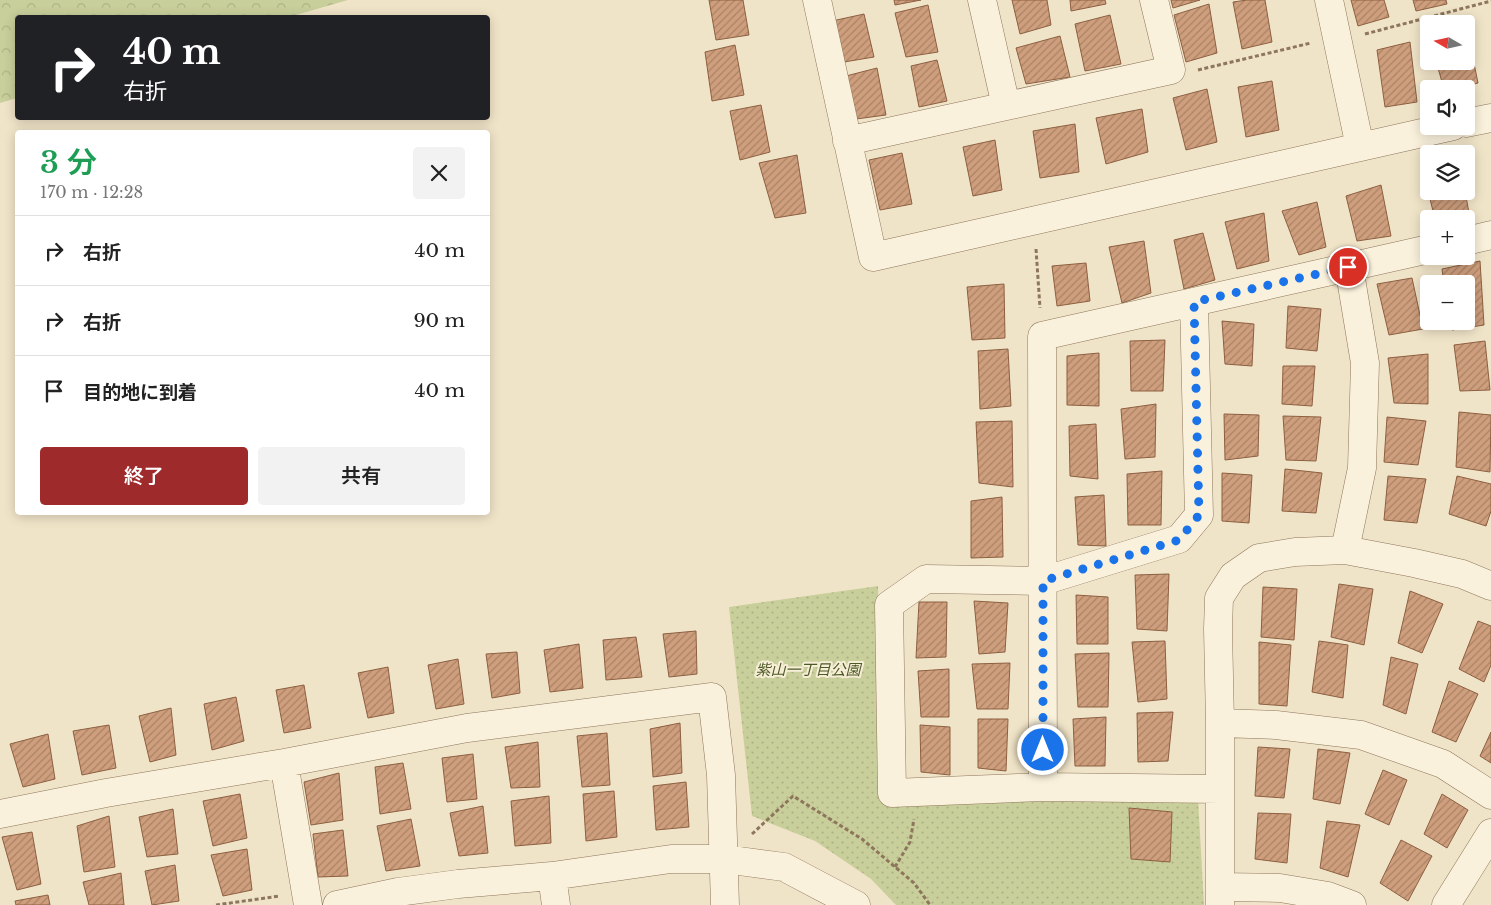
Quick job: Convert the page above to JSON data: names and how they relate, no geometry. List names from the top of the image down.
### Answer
{
  "parks": ["紫山一丁目公園"],
  "north": "left",
  "page": {
    "map_buttons": ["+", "−"],
    "turn": ["40 m", "右折"],
    "heading": ["3 分", "170 m · 12:28"],
    "list": [
      {
        "name": "右折",
        "value": "40 m"
      },
      {
        "name": "右折",
        "value": "90 m"
      },
      {
        "name": "目的地に到着",
        "value": "40 m"
      }
    ],
    "buttons": ["終了", "共有"]
  }
}
